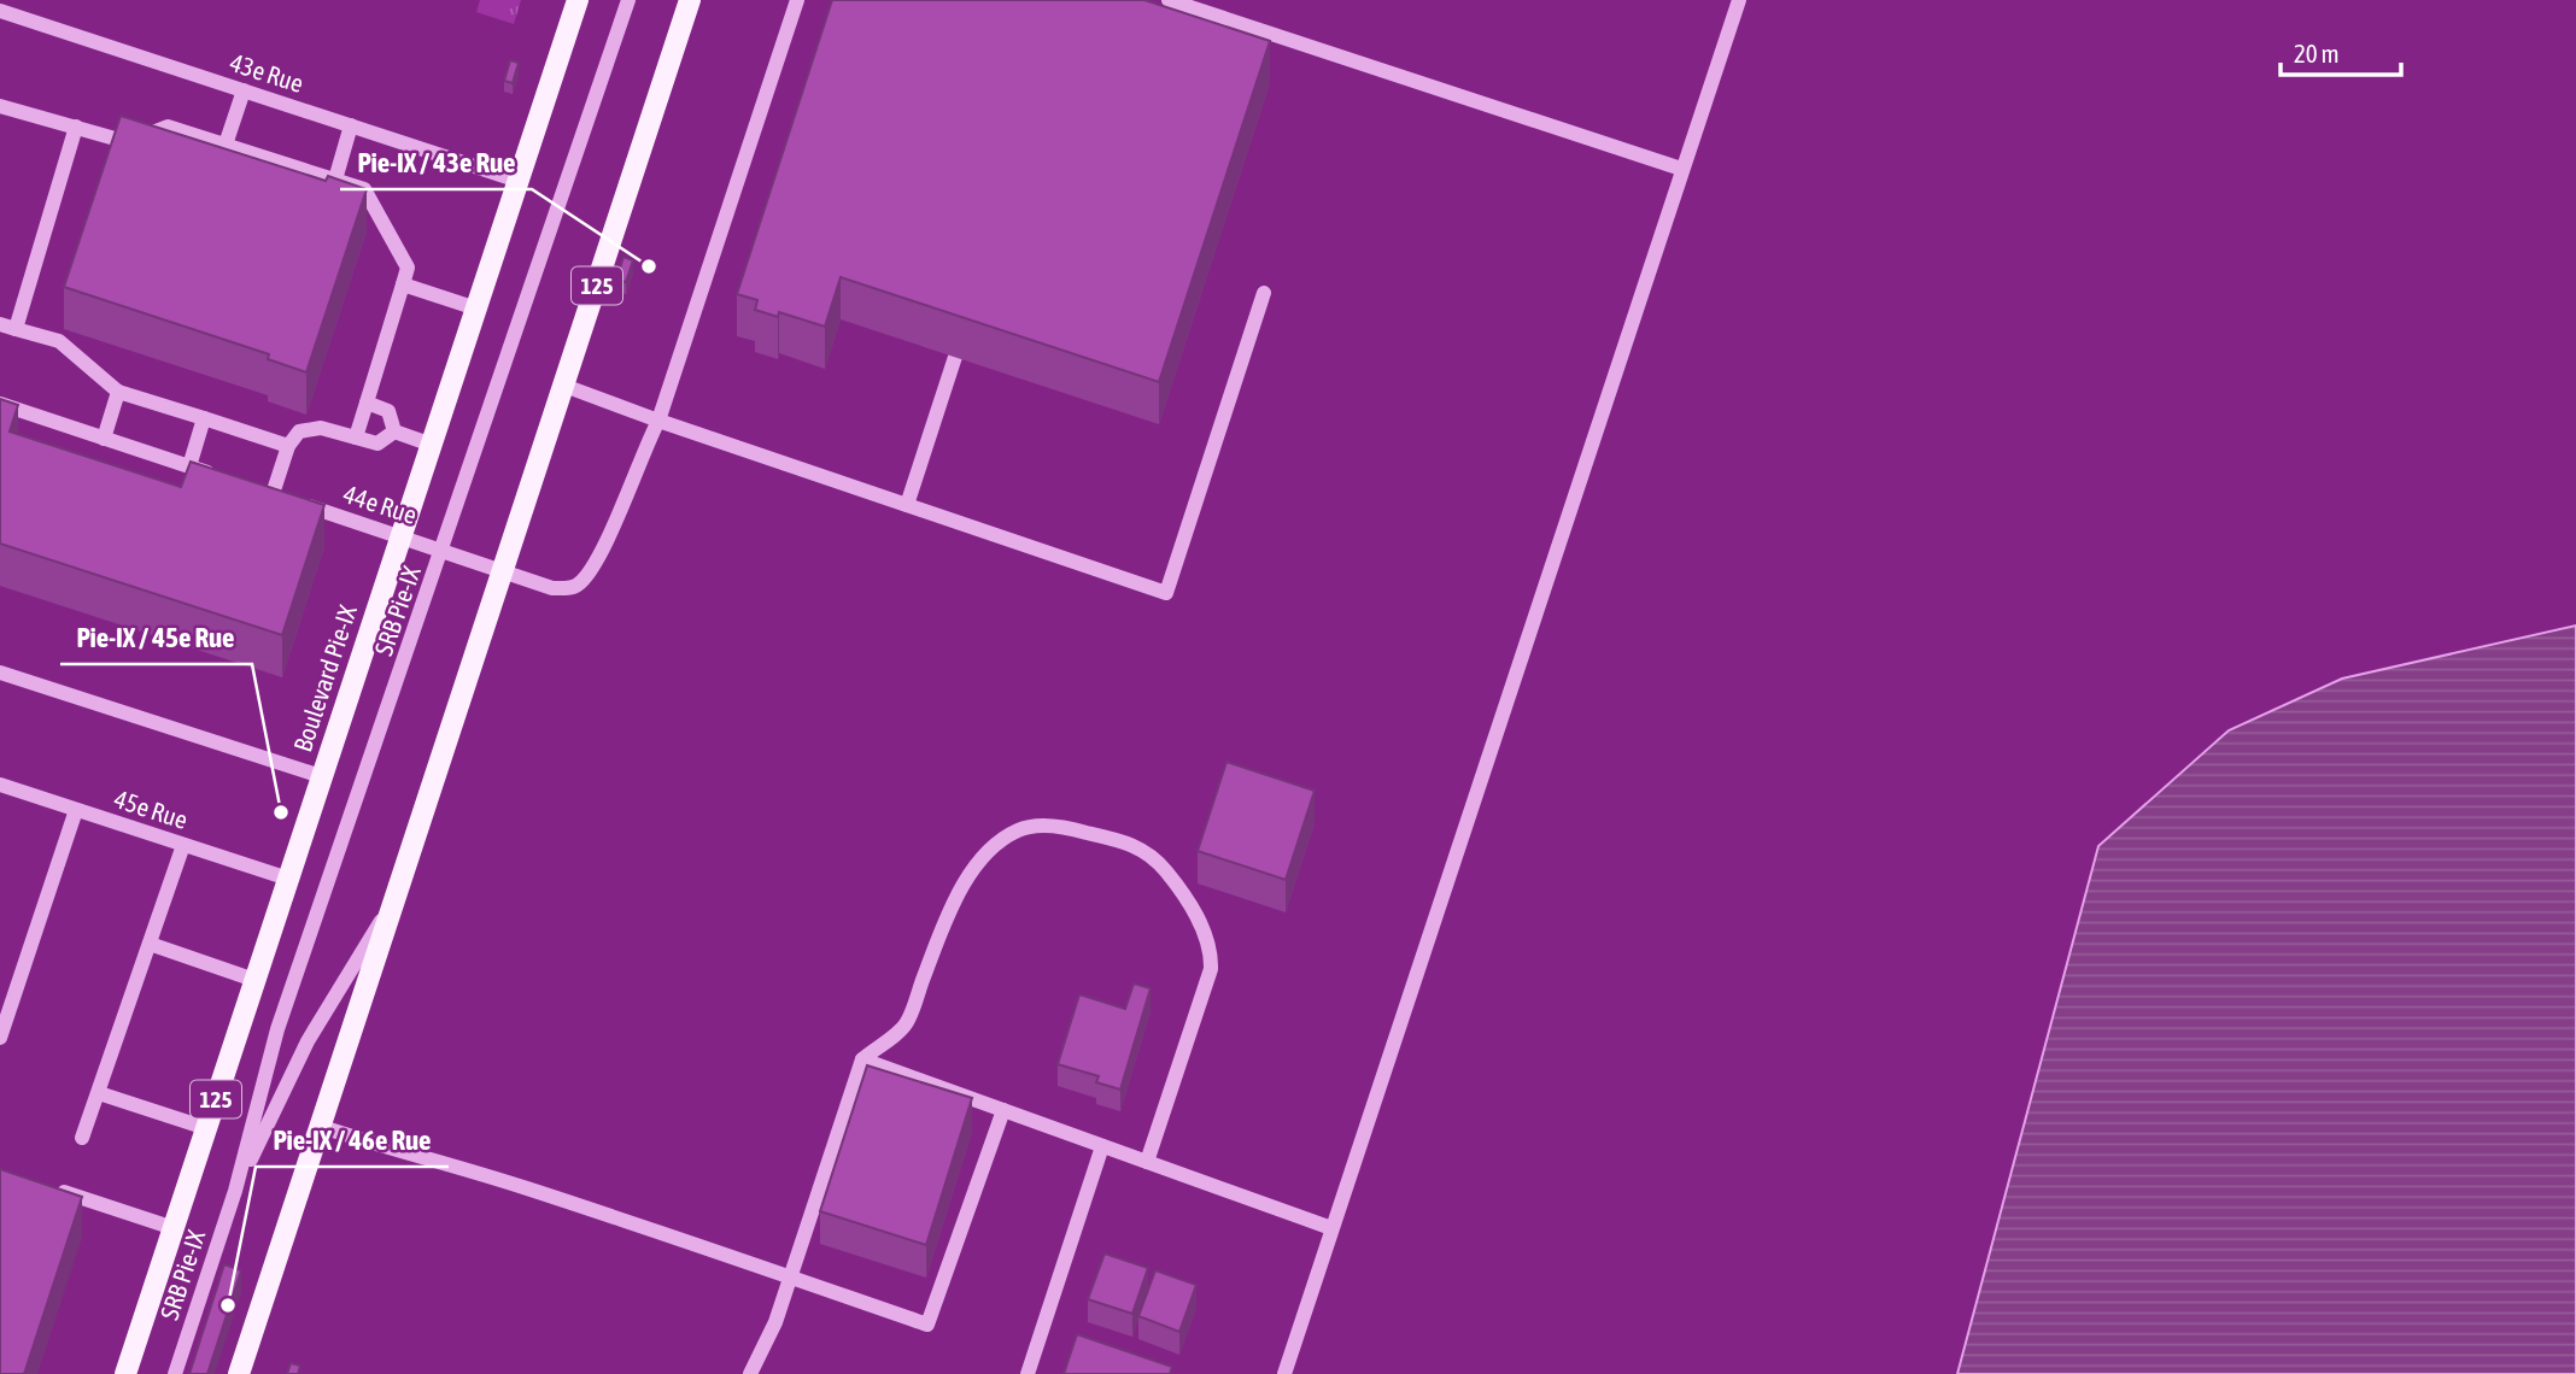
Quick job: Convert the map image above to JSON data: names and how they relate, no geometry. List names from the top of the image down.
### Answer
{
  "streets": {
    "main road": ["125", "Boulevard Pie-IX"],
    "street": [
      "43e Rue",
      "44e Rue",
      "SRB Pie-IX",
      "45e Rue"
    ]
  },
  "crossings": [
    ["43e Rue", "Boulevard Pie-IX"],
    ["125", "44e Rue"],
    ["125", "SRB Pie-IX"],
    ["44e Rue", "SRB Pie-IX"],
    ["44e Rue", "Boulevard Pie-IX"],
    ["Boulevard Pie-IX", "45e Rue"]
  ],
  "places": ["Pie-IX / 43e Rue", "Pie-IX / 45e Rue", "Pie-IX / 46e Rue"],
  "scale_bar": "20 m"
}
